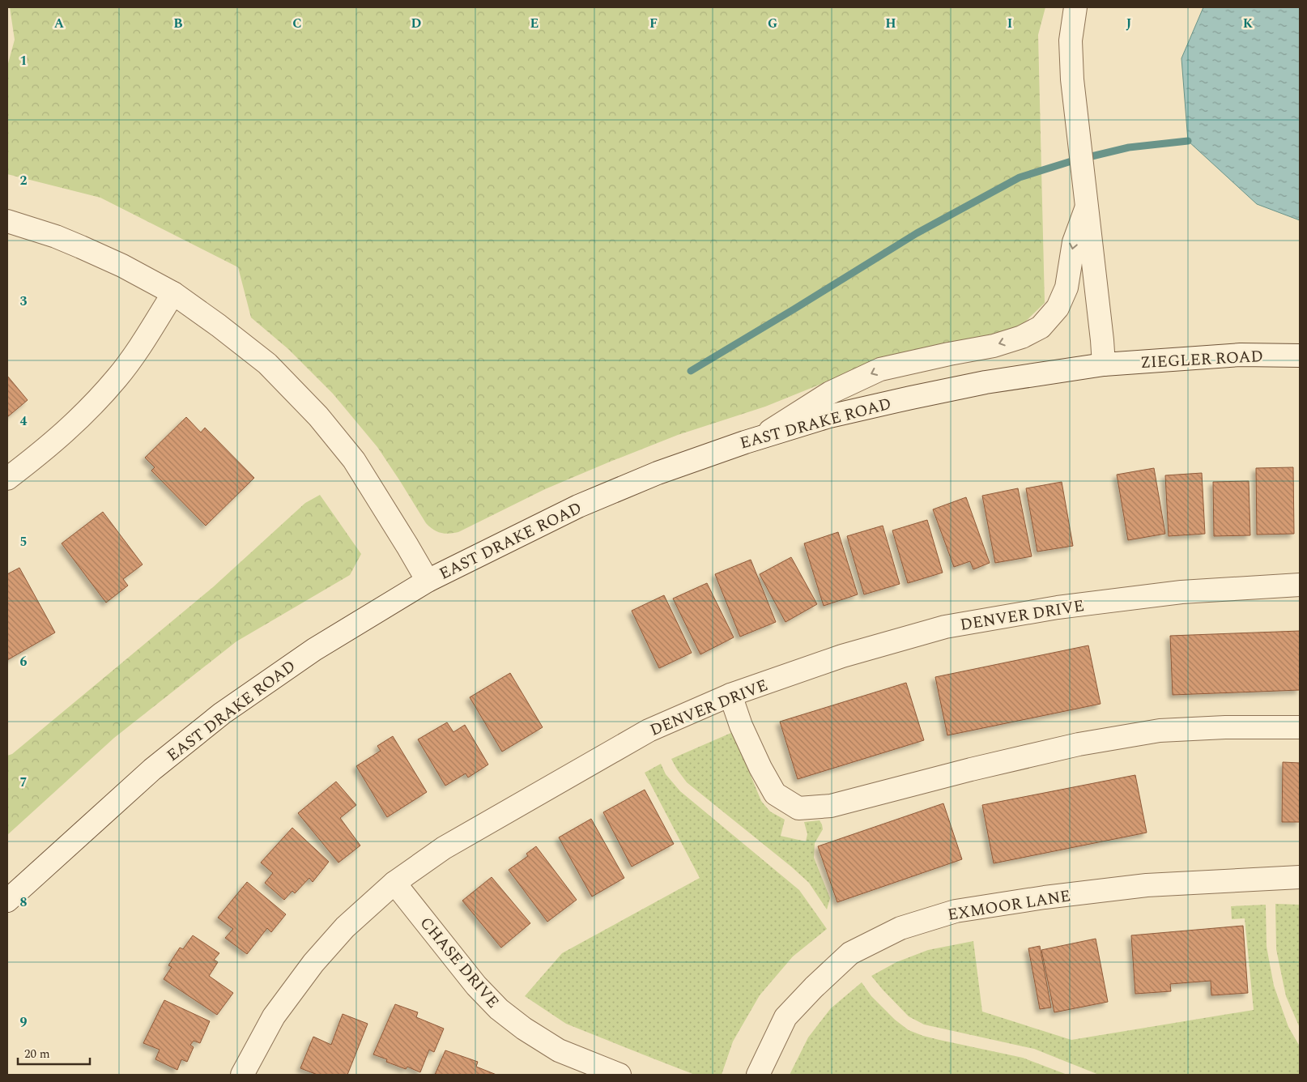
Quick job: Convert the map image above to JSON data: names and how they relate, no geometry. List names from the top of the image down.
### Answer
{
  "streets": {
    "street": [
      "ZIEGLER ROAD",
      "EAST DRAKE ROAD",
      "DENVER DRIVE",
      "EXMOOR LANE",
      "CHASE DRIVE"
    ]
  },
  "crossings": [
    ["ZIEGLER ROAD", "EAST DRAKE ROAD"],
    ["DENVER DRIVE", "CHASE DRIVE"]
  ],
  "scale_bar": "20 m",
  "grid": {
    "columns": [
      "A",
      "B",
      "C",
      "D",
      "E",
      "F",
      "G",
      "H",
      "I",
      "J",
      "K"
    ],
    "rows": [
      "1",
      "2",
      "3",
      "4",
      "5",
      "6",
      "7",
      "8",
      "9"
    ]
  }
}
